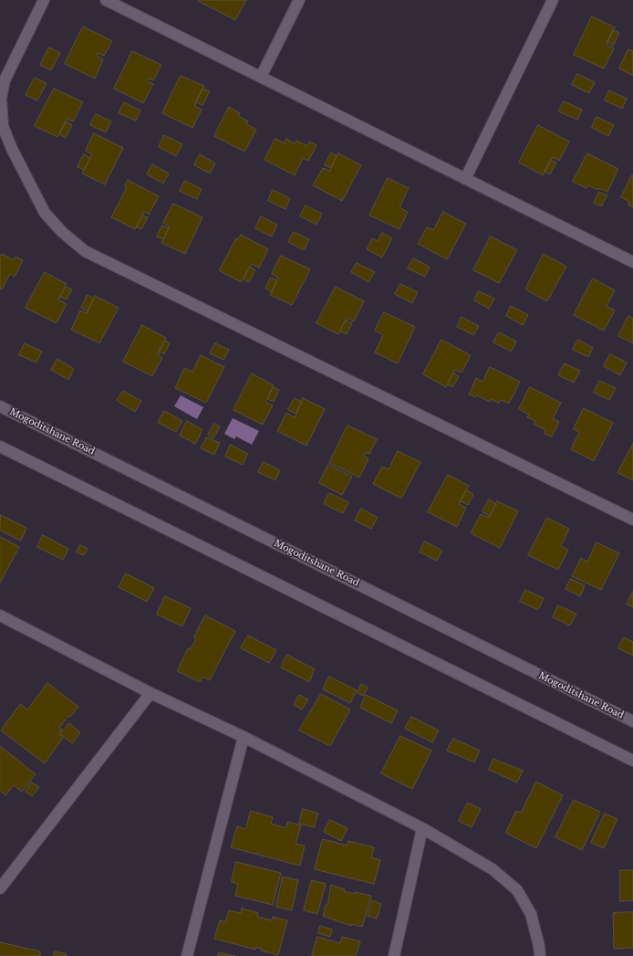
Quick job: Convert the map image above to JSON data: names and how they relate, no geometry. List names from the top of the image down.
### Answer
{
  "streets": {
    "street": ["Mogoditshane Road"]
  }
}
